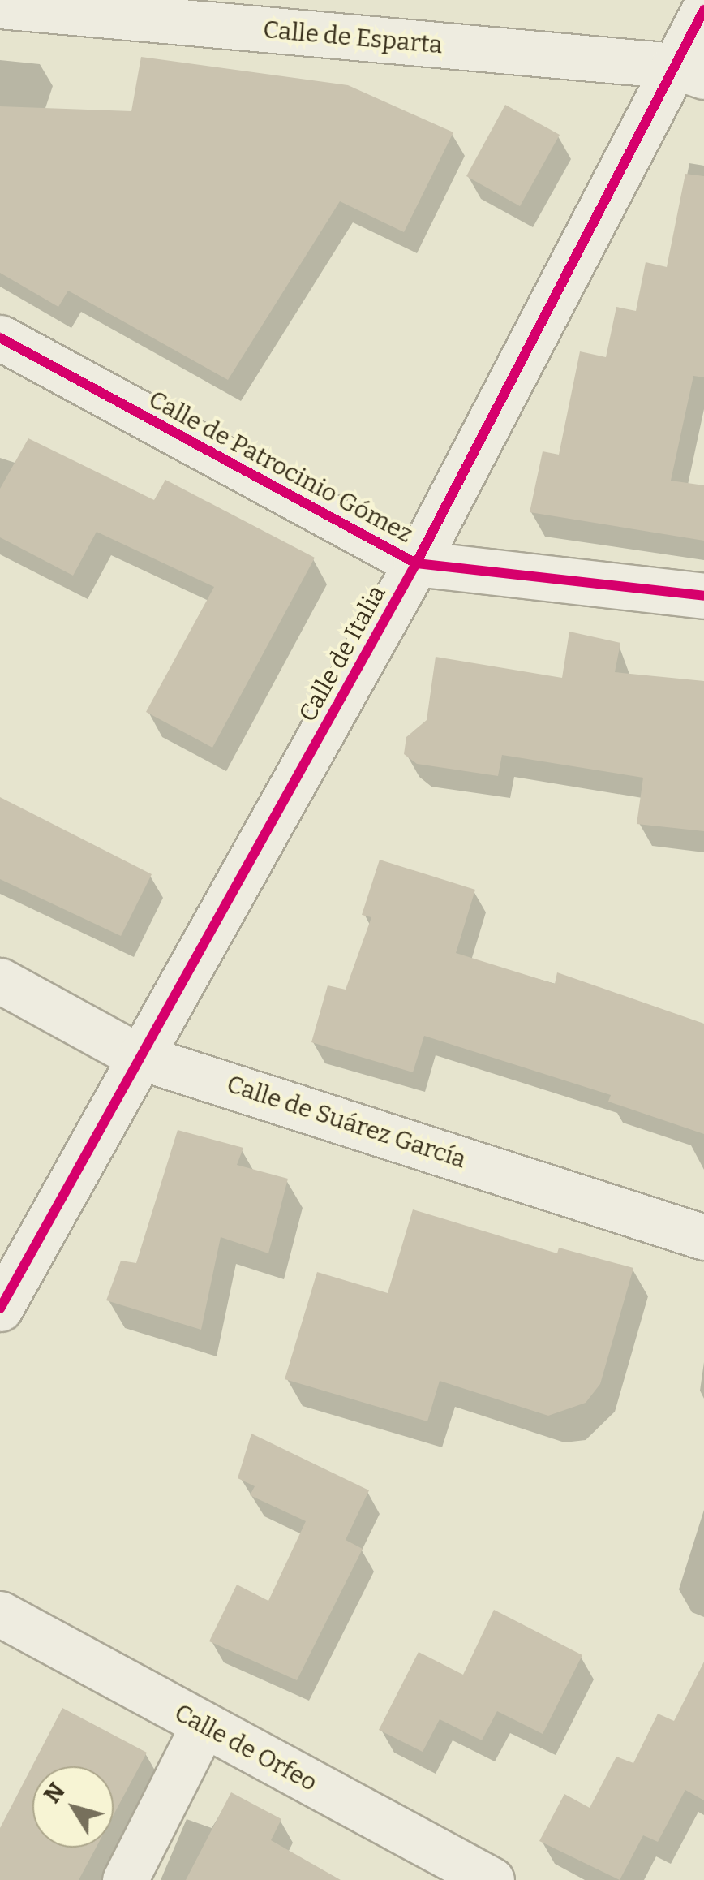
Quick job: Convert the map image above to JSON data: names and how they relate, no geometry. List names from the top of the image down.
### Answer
{
  "streets": {
    "street": [
      "Calle de Esparta",
      "Calle de Patrocinio Gómez",
      "Calle de Italia",
      "Calle de Suárez García",
      "Calle de Orfeo"
    ]
  },
  "crossings": [
    ["Calle de Esparta", "Calle de Italia"],
    ["Calle de Patrocinio Gómez", "Calle de Italia"],
    ["Calle de Italia", "Calle de Suárez García"]
  ],
  "north": "top left"
}
